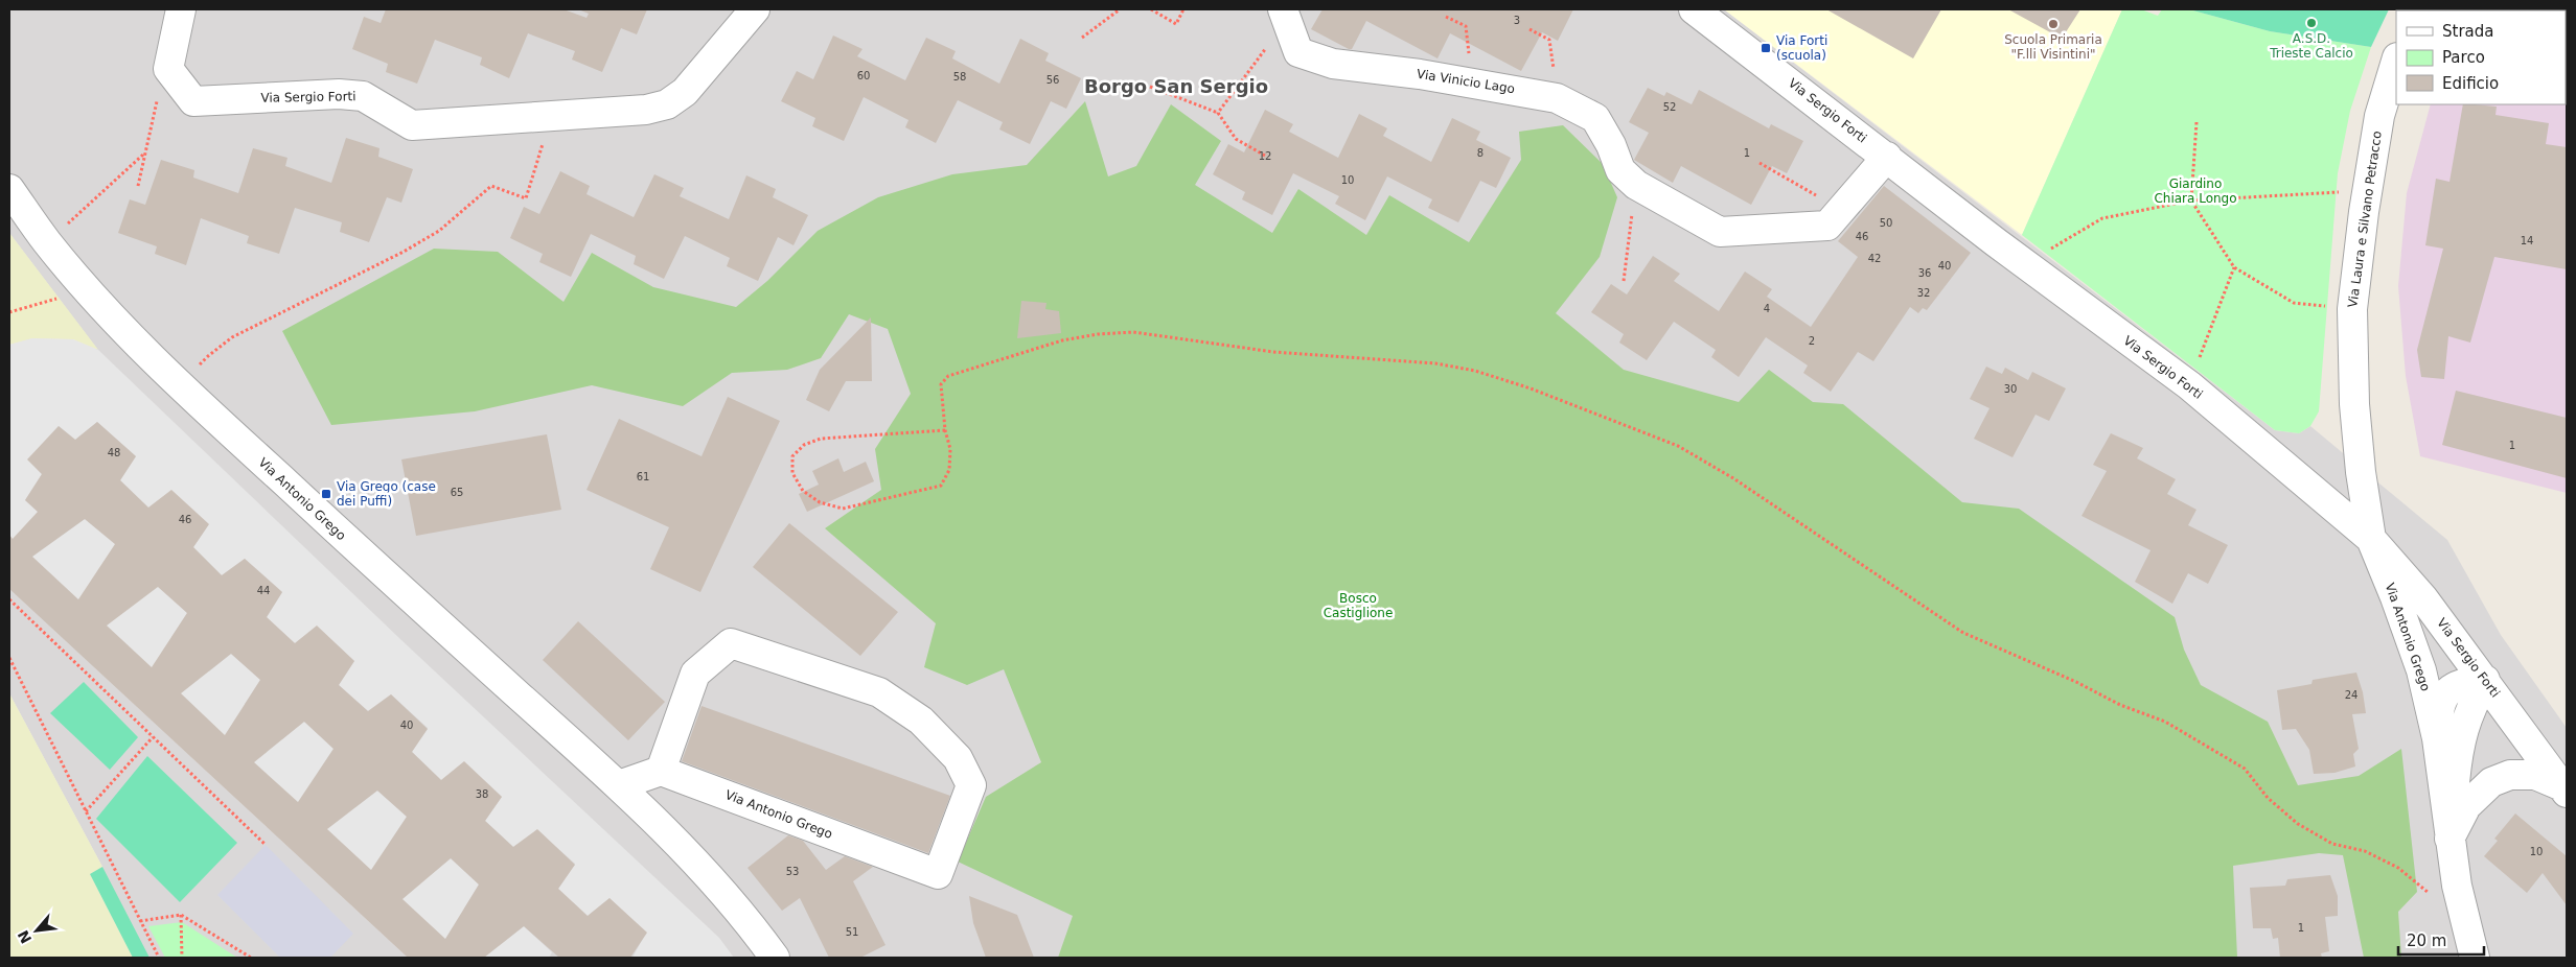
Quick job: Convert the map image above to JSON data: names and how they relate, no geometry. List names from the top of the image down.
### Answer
{
  "streets": {
    "street": [
      "Via Vinicio Lago",
      "Via Sergio Forti",
      "Via Laura e Silvano Petracco",
      "Via Antonio Grego"
    ]
  },
  "crossings": [
    ["Via Vinicio Lago", "Via Sergio Forti"],
    ["Via Sergio Forti", "Via Laura e Silvano Petracco"],
    ["Via Sergio Forti", "Via Antonio Grego"],
    ["Via Laura e Silvano Petracco", "Via Antonio Grego"]
  ],
  "districts": ["Borgo San Sergio"],
  "parks": ["Giardino Chiara Longo", "Bosco Castiglione"],
  "places": {
    "other": ["A.S.D. Trieste Calcio", "Scuola Primaria \"F.lli Visintini\""],
    "transit": ["Via Forti (scuola)", "Via Grego (case dei Puffi)"]
  },
  "house_numbers": [
    "3",
    "60",
    "58",
    "56",
    "52",
    "8",
    "1",
    "12",
    "10",
    "50",
    "46",
    "14",
    "42",
    "40",
    "36",
    "32",
    "4",
    "2",
    "30",
    "1",
    "48",
    "61",
    "65",
    "46",
    "44",
    "24",
    "40",
    "38",
    "10",
    "53",
    "1",
    "51"
  ],
  "legend": ["Strada", "Parco", "Edificio"],
  "scale_bar": "20 m",
  "north": "bottom left"
}
